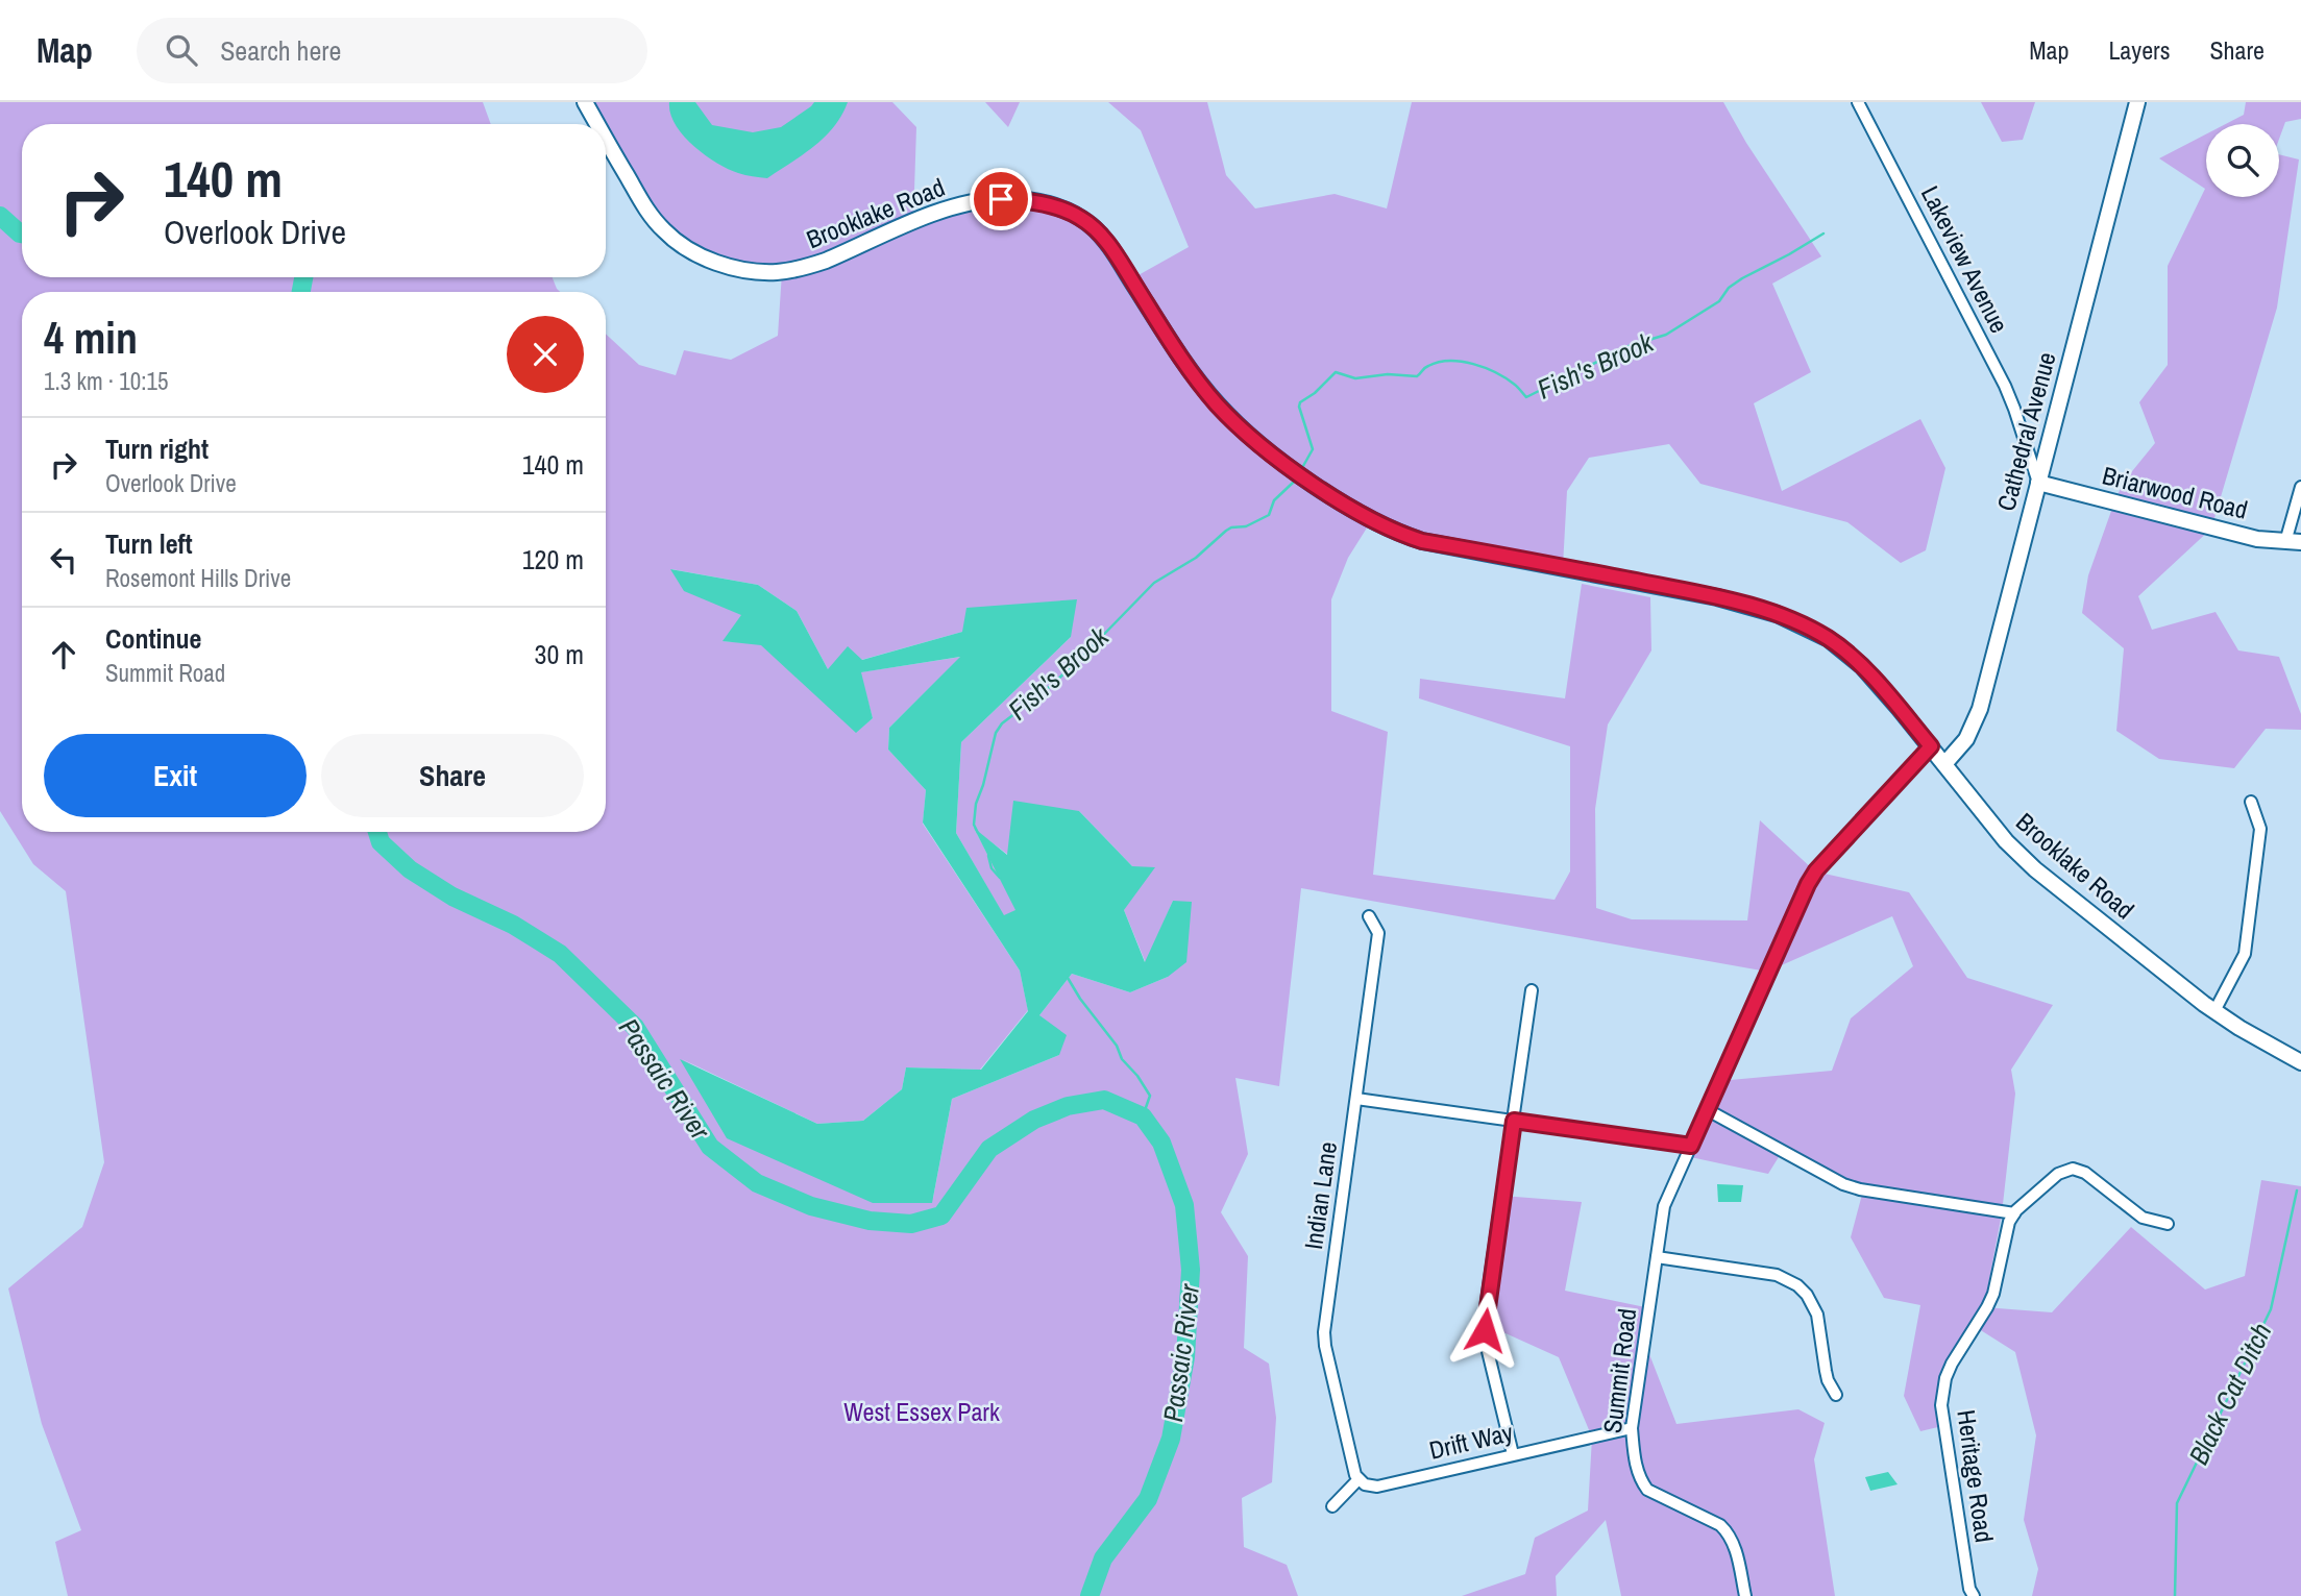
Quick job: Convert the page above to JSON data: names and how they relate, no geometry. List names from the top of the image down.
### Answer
{
  "streets": {
    "street": [
      "Brooklake Road",
      "Lakeview Avenue",
      "Cathedral Avenue",
      "Briarwood Road",
      "Indian Lane",
      "Summit Road",
      "Drift Way",
      "Heritage Road"
    ]
  },
  "crossings": [
    ["Brooklake Road", "Cathedral Avenue"],
    ["Lakeview Avenue", "Cathedral Avenue"],
    ["Lakeview Avenue", "Briarwood Road"],
    ["Cathedral Avenue", "Briarwood Road"],
    ["Indian Lane", "Drift Way"],
    ["Summit Road", "Drift Way"]
  ],
  "water": ["Fish's Brook", "Passaic River", "Black Cat Ditch"],
  "parks": ["West Essex Park"],
  "page": {
    "header": "Map",
    "search": "Search here",
    "nav": ["Map", "Layers", "Share"],
    "turn": ["140 m", "Overlook Drive"],
    "heading": ["4 min", "1.3 km · 10:15"],
    "list": [
      {
        "name": "Turn right",
        "note": "Overlook Drive",
        "value": "140 m"
      },
      {
        "name": "Turn left",
        "note": "Rosemont Hills Drive",
        "value": "120 m"
      },
      {
        "name": "Continue",
        "note": "Summit Road",
        "value": "30 m"
      }
    ],
    "buttons": ["Exit", "Share"]
  }
}
